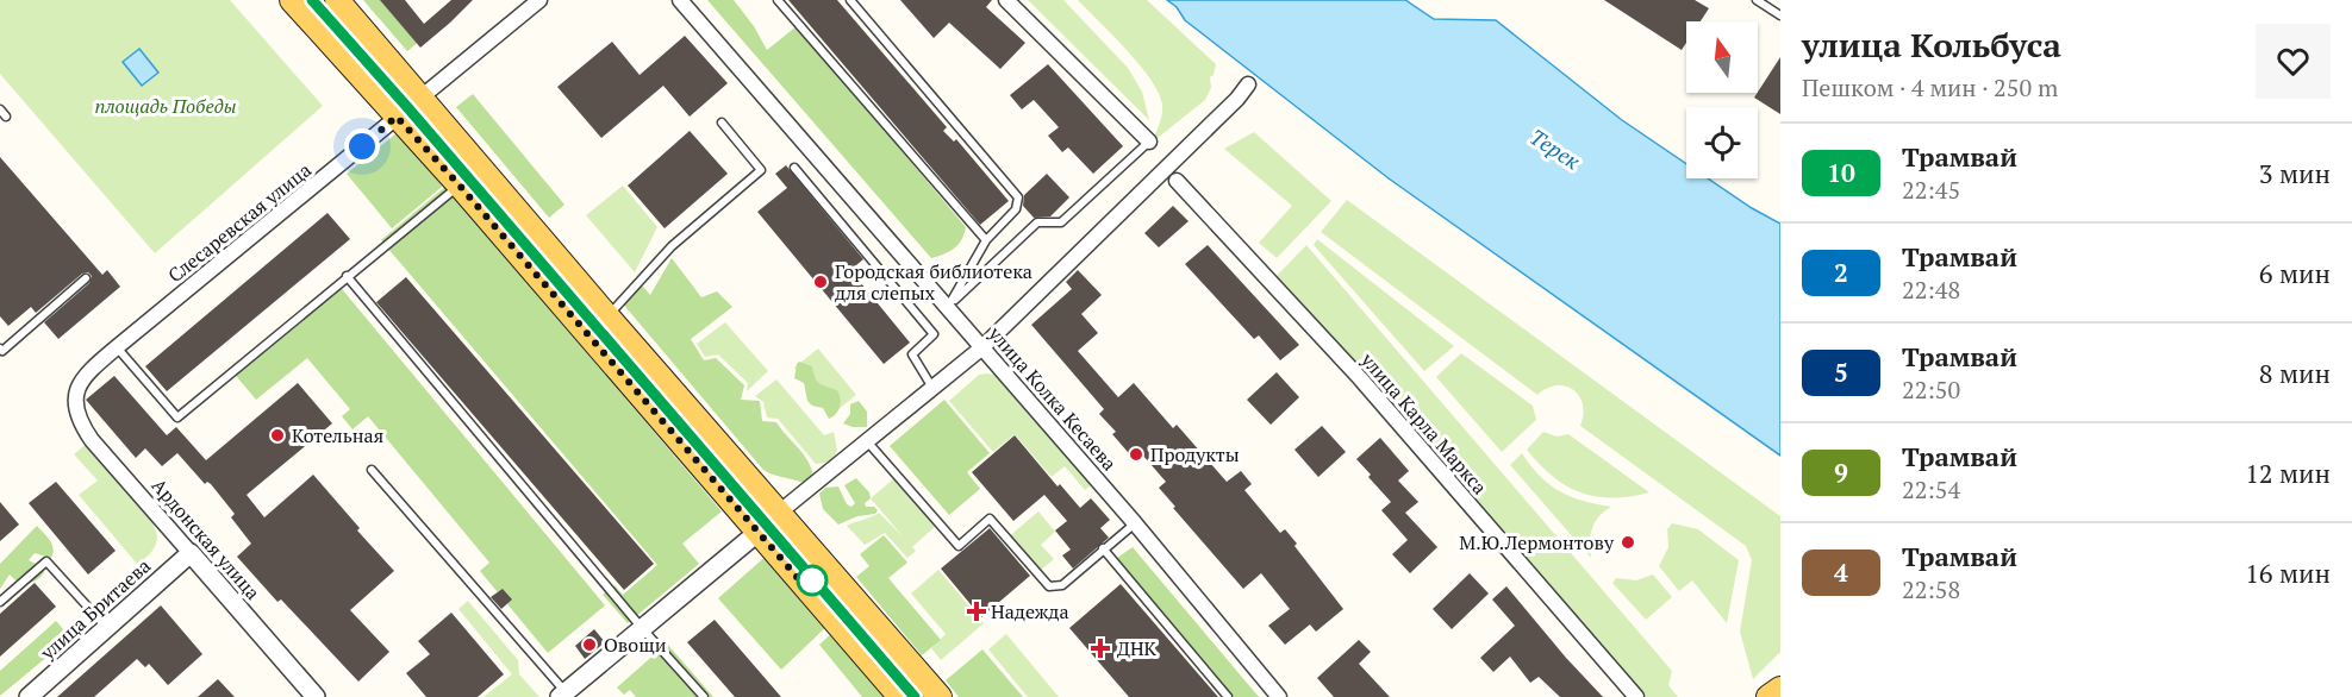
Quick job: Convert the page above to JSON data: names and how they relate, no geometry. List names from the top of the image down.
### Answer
{
  "streets": {
    "street": [
      "Слесаревская улица",
      "улица Колка Кесаева",
      "улица Карла Маркса",
      "Ардонская улица",
      "улица Бритаева"
    ]
  },
  "crossings": [
    ["Слесаревская улица", "Ардонская улица"],
    ["Ардонская улица", "улица Бритаева"]
  ],
  "water": ["Терек"],
  "parks": ["площадь Победы"],
  "places": {
    "other": [
      "Городская библиотека для слепых",
      "Котельная",
      "Продукты",
      "М.Ю.Лермонтову",
      "Овощи"
    ],
    "health": ["Надежда", "ДНК"]
  },
  "lines": ["tram line 10"],
  "north": "top",
  "page": {
    "heading": ["улица Кольбуса", "Пешком · 4 мин · 250 m"],
    "list": [
      {
        "mark": "10",
        "name": "Трамвай",
        "note": "22:45",
        "value": "3 мин"
      },
      {
        "mark": "2",
        "name": "Трамвай",
        "note": "22:48",
        "value": "6 мин"
      },
      {
        "mark": "5",
        "name": "Трамвай",
        "note": "22:50",
        "value": "8 мин"
      },
      {
        "mark": "9",
        "name": "Трамвай",
        "note": "22:54",
        "value": "12 мин"
      },
      {
        "mark": "4",
        "name": "Трамвай",
        "note": "22:58",
        "value": "16 мин"
      }
    ]
  }
}
